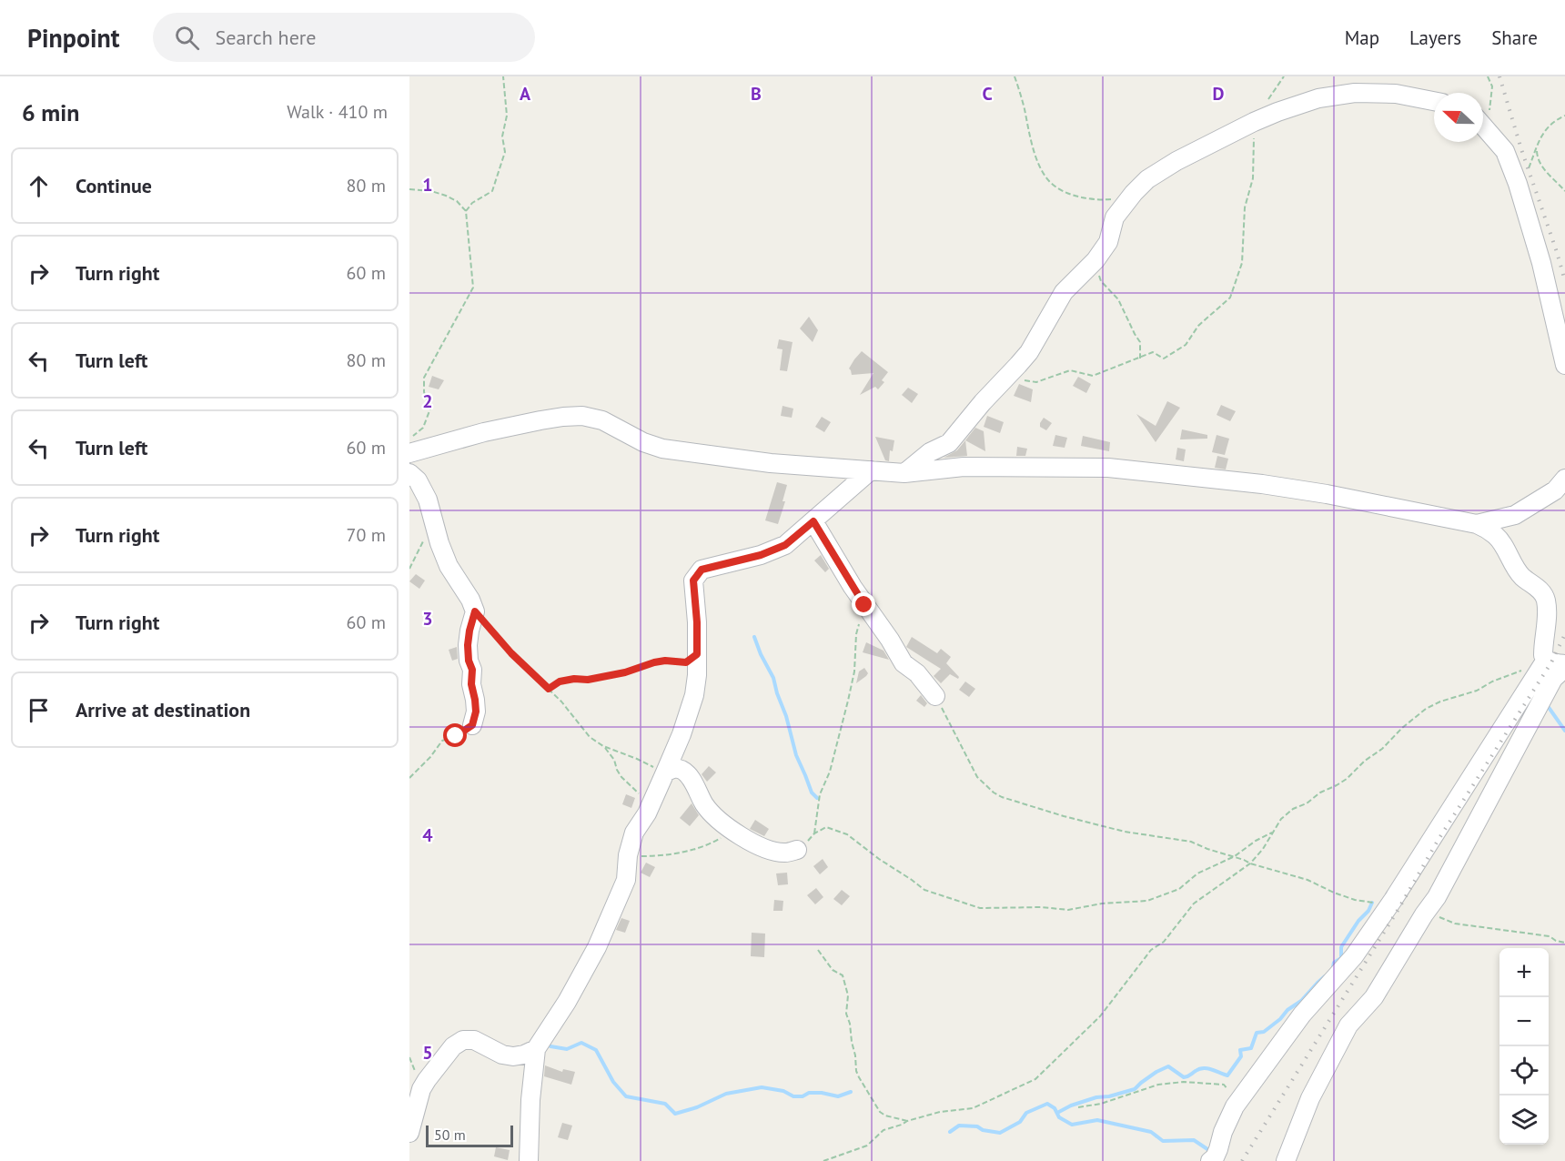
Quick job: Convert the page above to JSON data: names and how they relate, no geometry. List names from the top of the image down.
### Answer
{
  "scale_bar": "50 m",
  "north": "left",
  "page": {
    "header": "Pinpoint",
    "search": "Search here",
    "nav": ["Map", "Layers", "Share"],
    "heading": ["6 min", "Walk · 410 m"],
    "list": [
      ["Continue", "80 m"],
      ["Turn right", "60 m"],
      ["Turn left", "80 m"],
      ["Turn left", "60 m"],
      ["Turn right", "70 m"],
      ["Turn right", "60 m"],
      "Arrive at destination"
    ],
    "map_buttons": ["+", "−"],
    "scale": "50 m"
  },
  "grid": {
    "columns": [
      "A",
      "B",
      "C",
      "D"
    ],
    "rows": [
      "1",
      "2",
      "3",
      "4",
      "5"
    ]
  }
}
